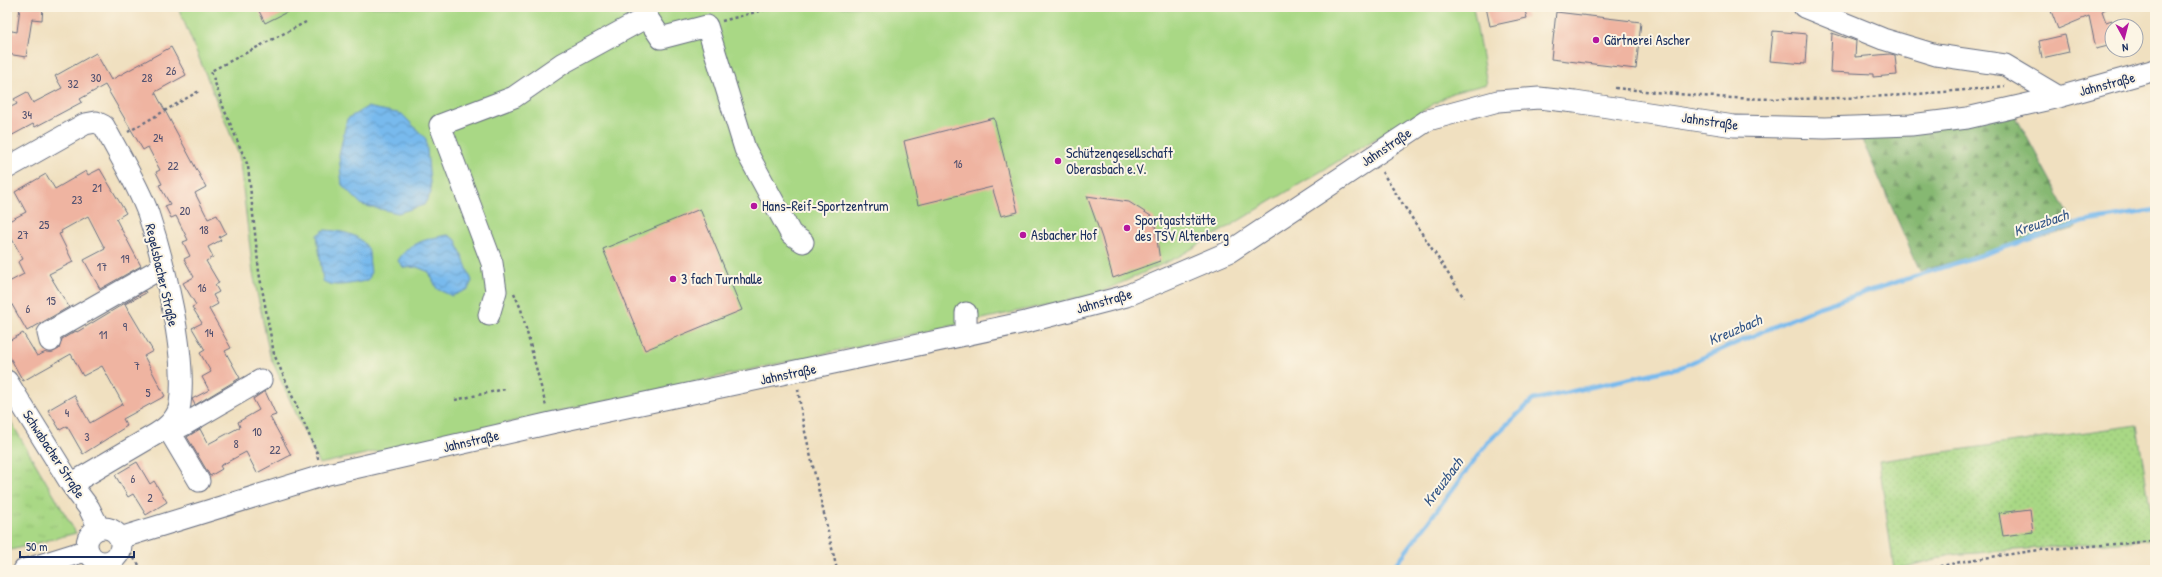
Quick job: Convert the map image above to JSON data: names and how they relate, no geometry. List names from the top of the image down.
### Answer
{
  "streets": {
    "street": ["Jahnstraße", "Regelsbacher Straße", "Schwabacher Straße"]
  },
  "crossings": [
    ["Jahnstraße", "Schwabacher Straße"],
    ["Regelsbacher Straße", "Schwabacher Straße"]
  ],
  "water": ["Kreuzbach"],
  "places": [
    "Gärtnerei Ascher",
    "Schützengesellschaft Oberasbach e.V.",
    "Hans-Reif-Sportzentrum",
    "Sportgaststätte des TSV Altenberg",
    "Asbacher Hof",
    "3 fach Turnhalle"
  ],
  "house_numbers": [
    "26",
    "30",
    "28",
    "32",
    "34",
    "24",
    "16",
    "22",
    "21",
    "23",
    "20",
    "25",
    "18",
    "27",
    "19",
    "17",
    "16",
    "15",
    "6",
    "9",
    "14",
    "11",
    "7",
    "5",
    "4",
    "10",
    "3",
    "8",
    "22",
    "6",
    "2"
  ],
  "scale_bar": "50 m",
  "north": "bottom"
}
